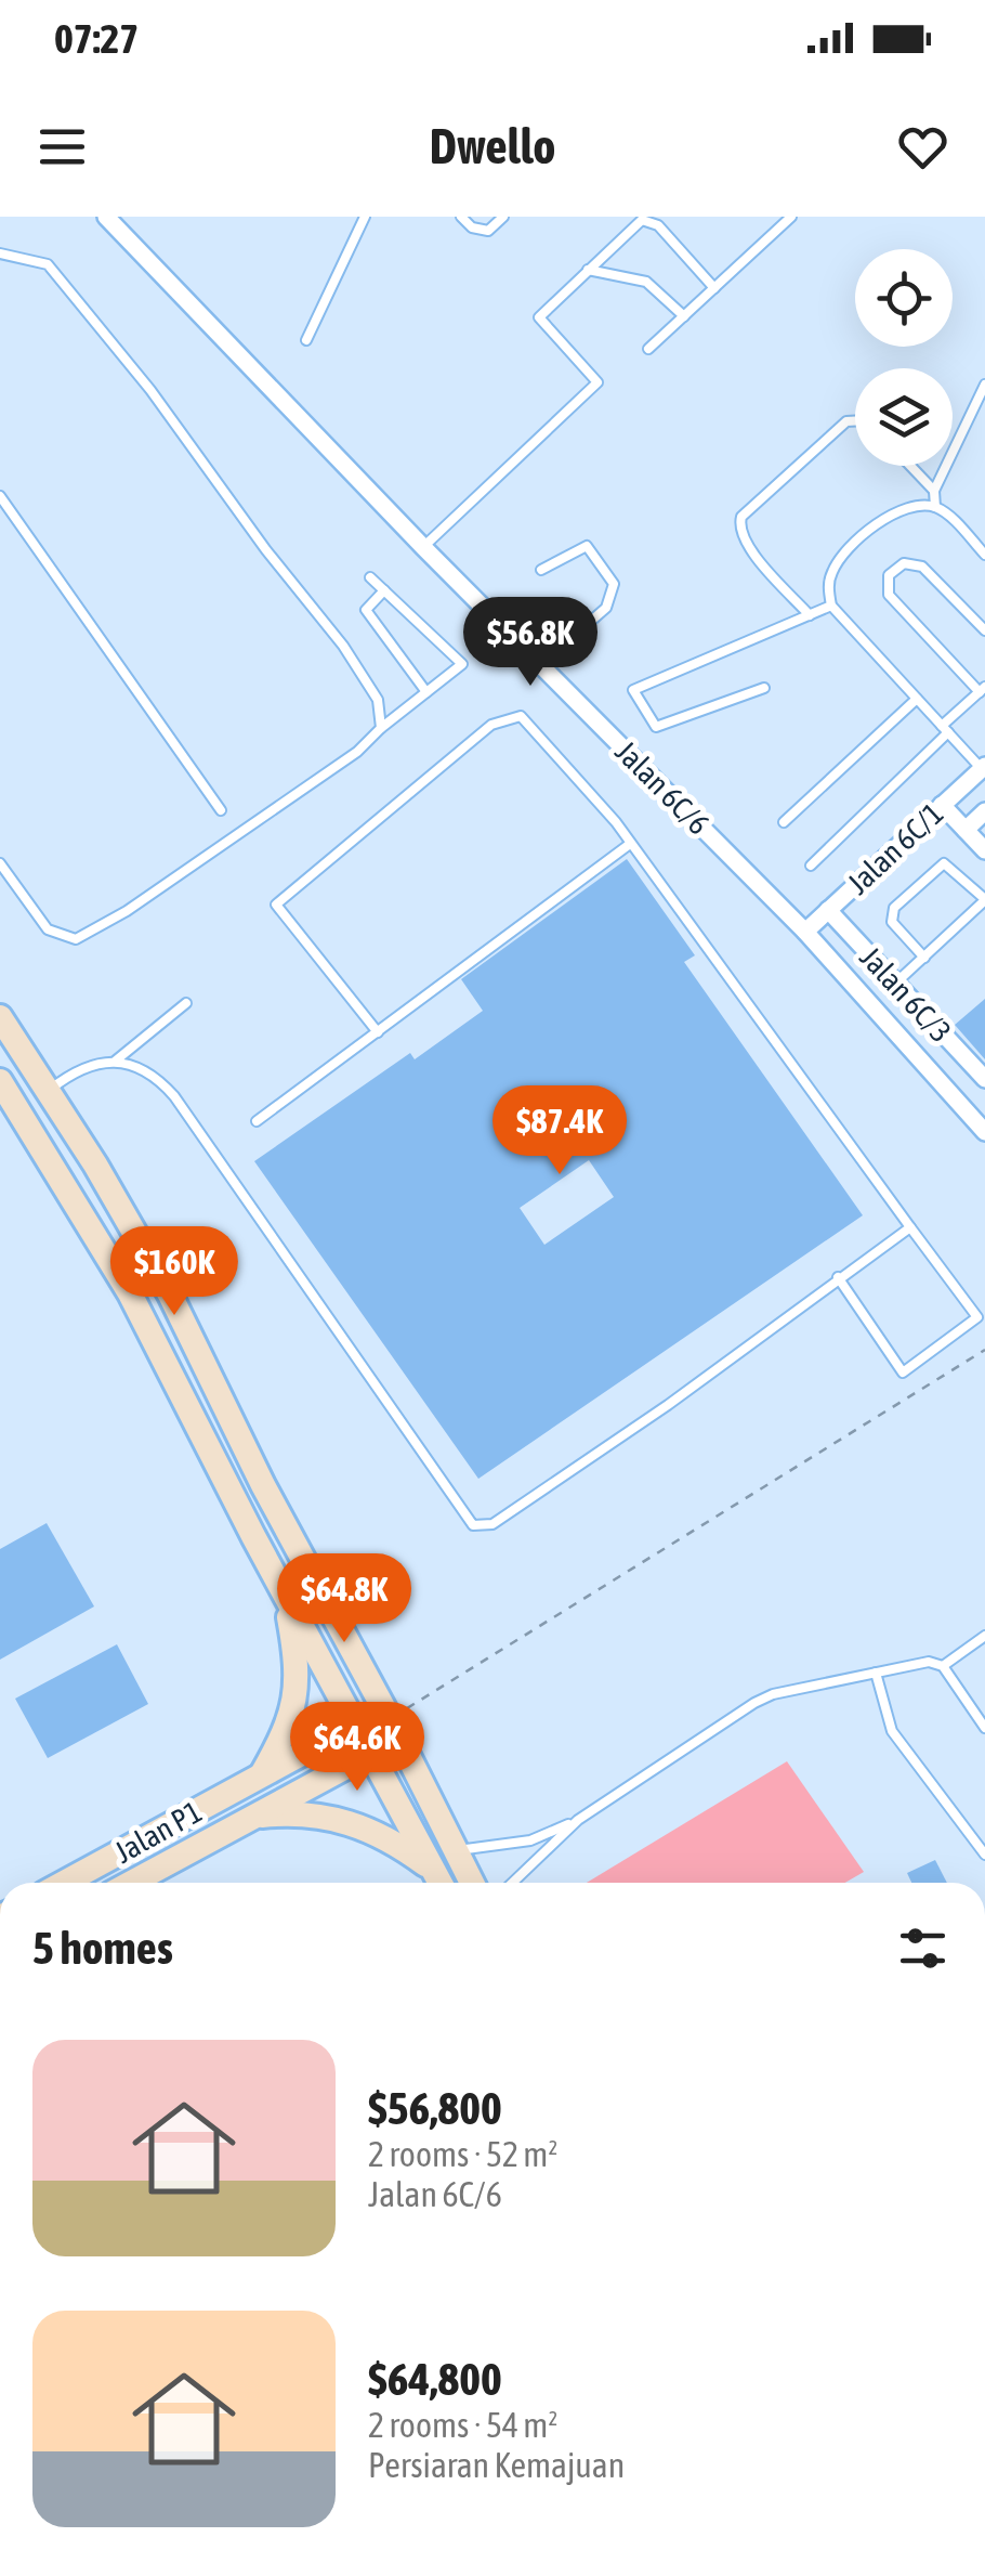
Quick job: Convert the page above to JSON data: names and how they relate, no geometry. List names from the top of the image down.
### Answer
{
  "streets": {
    "main road": ["Jalan P1"],
    "street": ["Jalan 6C/6", "Jalan 6C/1", "Jalan 6C/3"]
  },
  "crossings": [
    ["Jalan 6C/6", "Jalan 6C/1"],
    ["Jalan 6C/1", "Jalan 6C/3"]
  ],
  "page": {
    "status": "07:27",
    "header": "Dwello",
    "price": [
      "$56.8K",
      "$87.4K",
      "$160K",
      "$64.8K",
      "$64.6K"
    ],
    "heading": "5 homes",
    "list": [
      {
        "name": "$56,800",
        "note": "2 rooms · 52 m² · Jalan 6C/6"
      },
      {
        "name": "$64,800",
        "note": "2 rooms · 54 m² · Persiaran Kemajuan"
      }
    ]
  }
}
